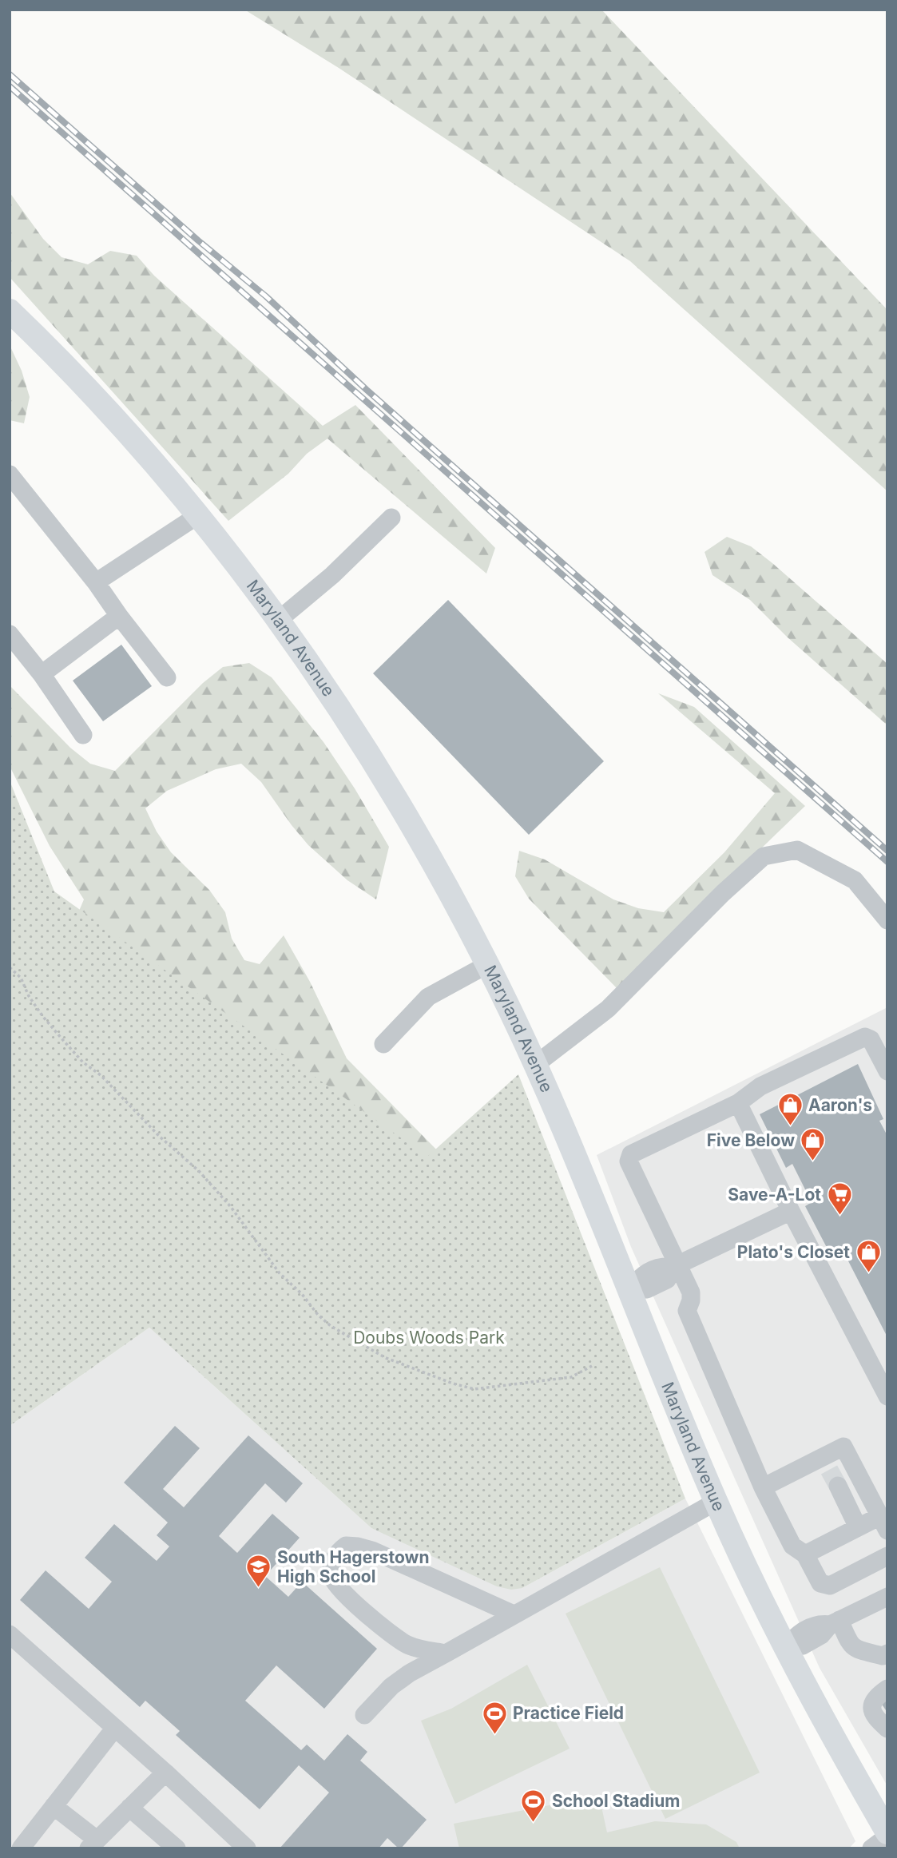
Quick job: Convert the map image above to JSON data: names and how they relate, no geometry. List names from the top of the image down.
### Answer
{
  "streets": {
    "main road": ["Maryland Avenue"]
  },
  "parks": ["Doubs Woods Park"],
  "places": {
    "shop": ["Aaron's", "Five Below", "Plato's Closet"],
    "supermarket": ["Save-A-Lot"],
    "school or university": ["South Hagerstown High School"],
    "sports": ["Practice Field", "School Stadium"]
  }
}
